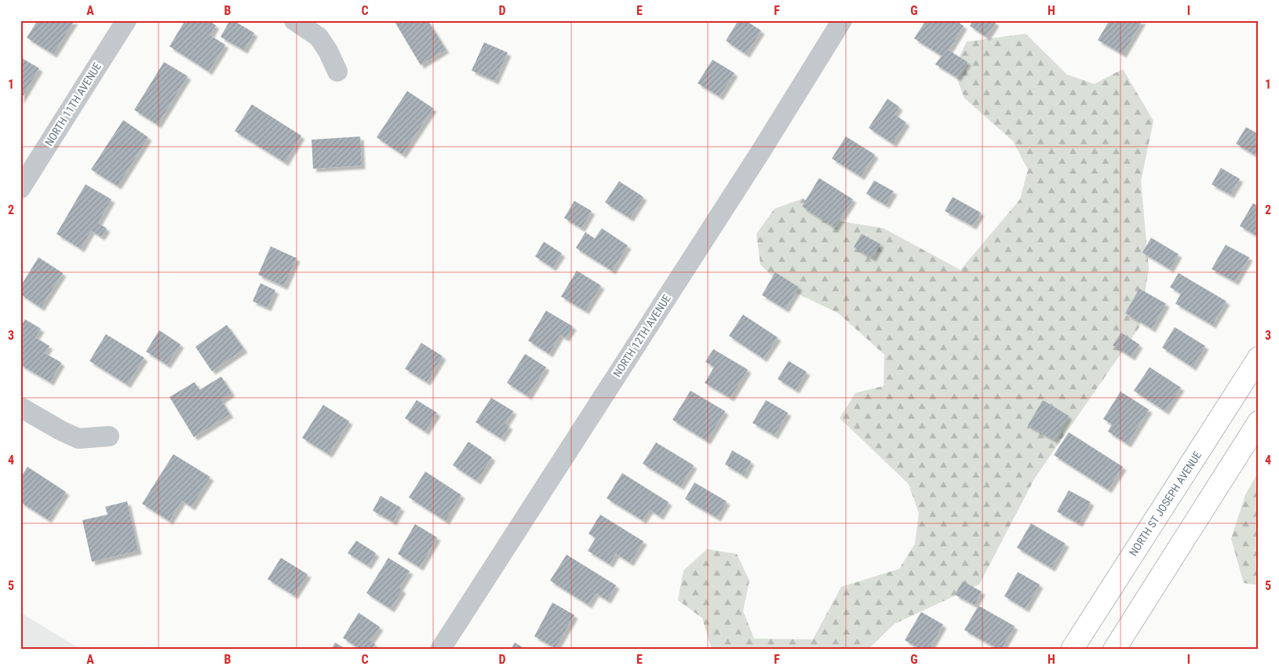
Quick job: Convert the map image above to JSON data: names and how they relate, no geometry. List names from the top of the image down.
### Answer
{
  "streets": {
    "main road": ["NORTH ST JOSEPH AVENUE"],
    "street": ["NORTH 11TH AVENUE", "NORTH 12TH AVENUE"]
  },
  "grid": {
    "columns": [
      "A",
      "B",
      "C",
      "D",
      "E",
      "F",
      "G",
      "H",
      "I"
    ],
    "rows": [
      "1",
      "2",
      "3",
      "4",
      "5"
    ]
  }
}
